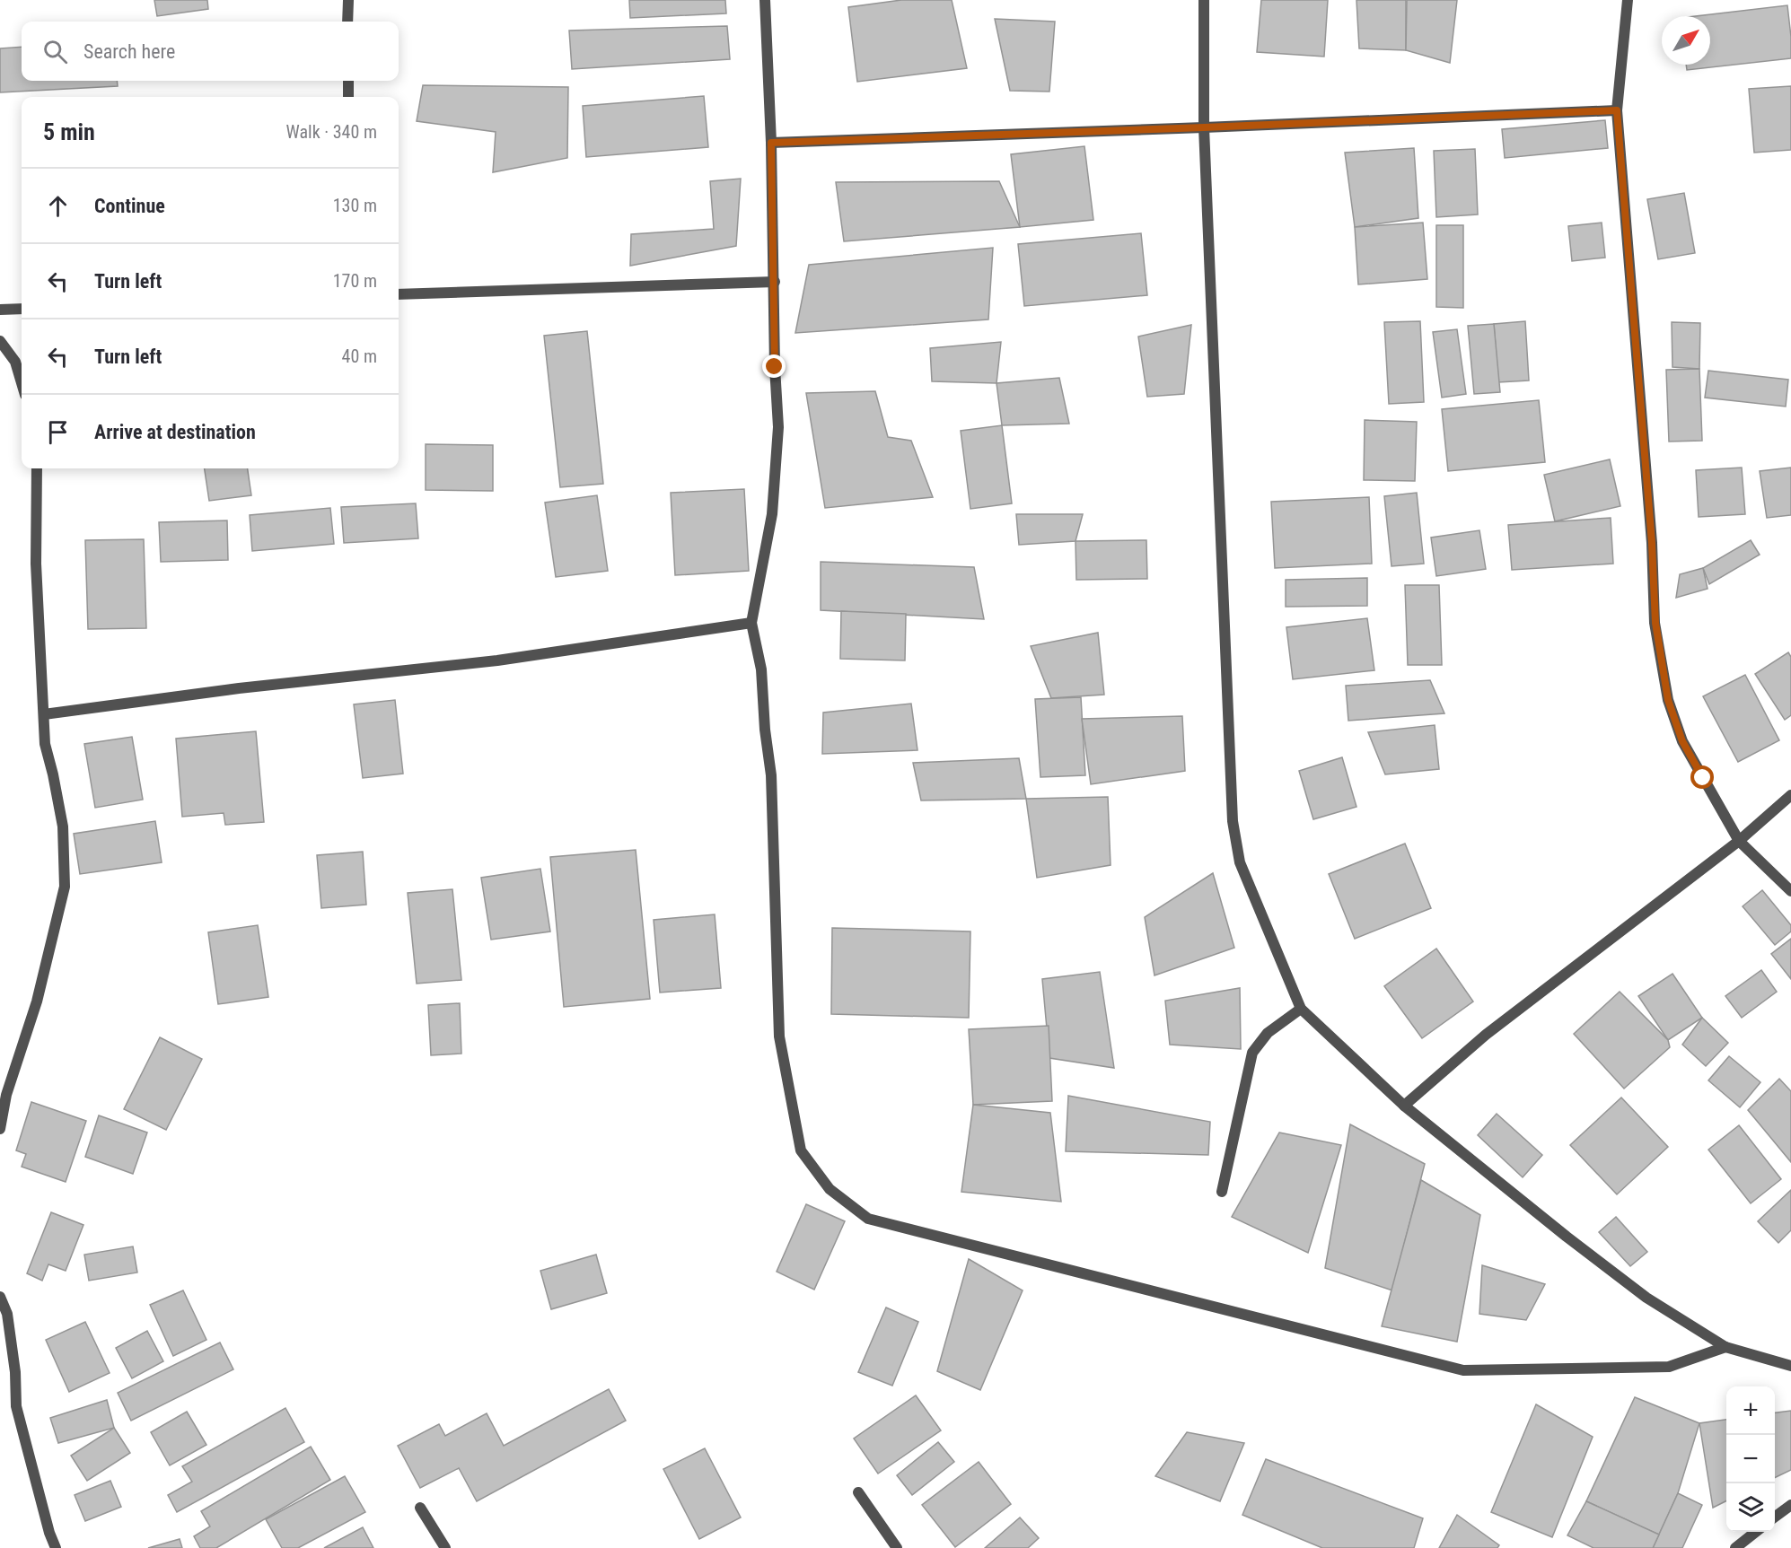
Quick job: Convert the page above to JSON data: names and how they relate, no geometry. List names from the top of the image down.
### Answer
{
  "north": "top right",
  "page": {
    "search": "Search here",
    "heading": ["5 min", "Walk · 340 m"],
    "list": [
      ["Continue", "130 m"],
      ["Turn left", "170 m"],
      ["Turn left", "40 m"],
      "Arrive at destination"
    ],
    "map_buttons": ["+", "−"]
  }
}
